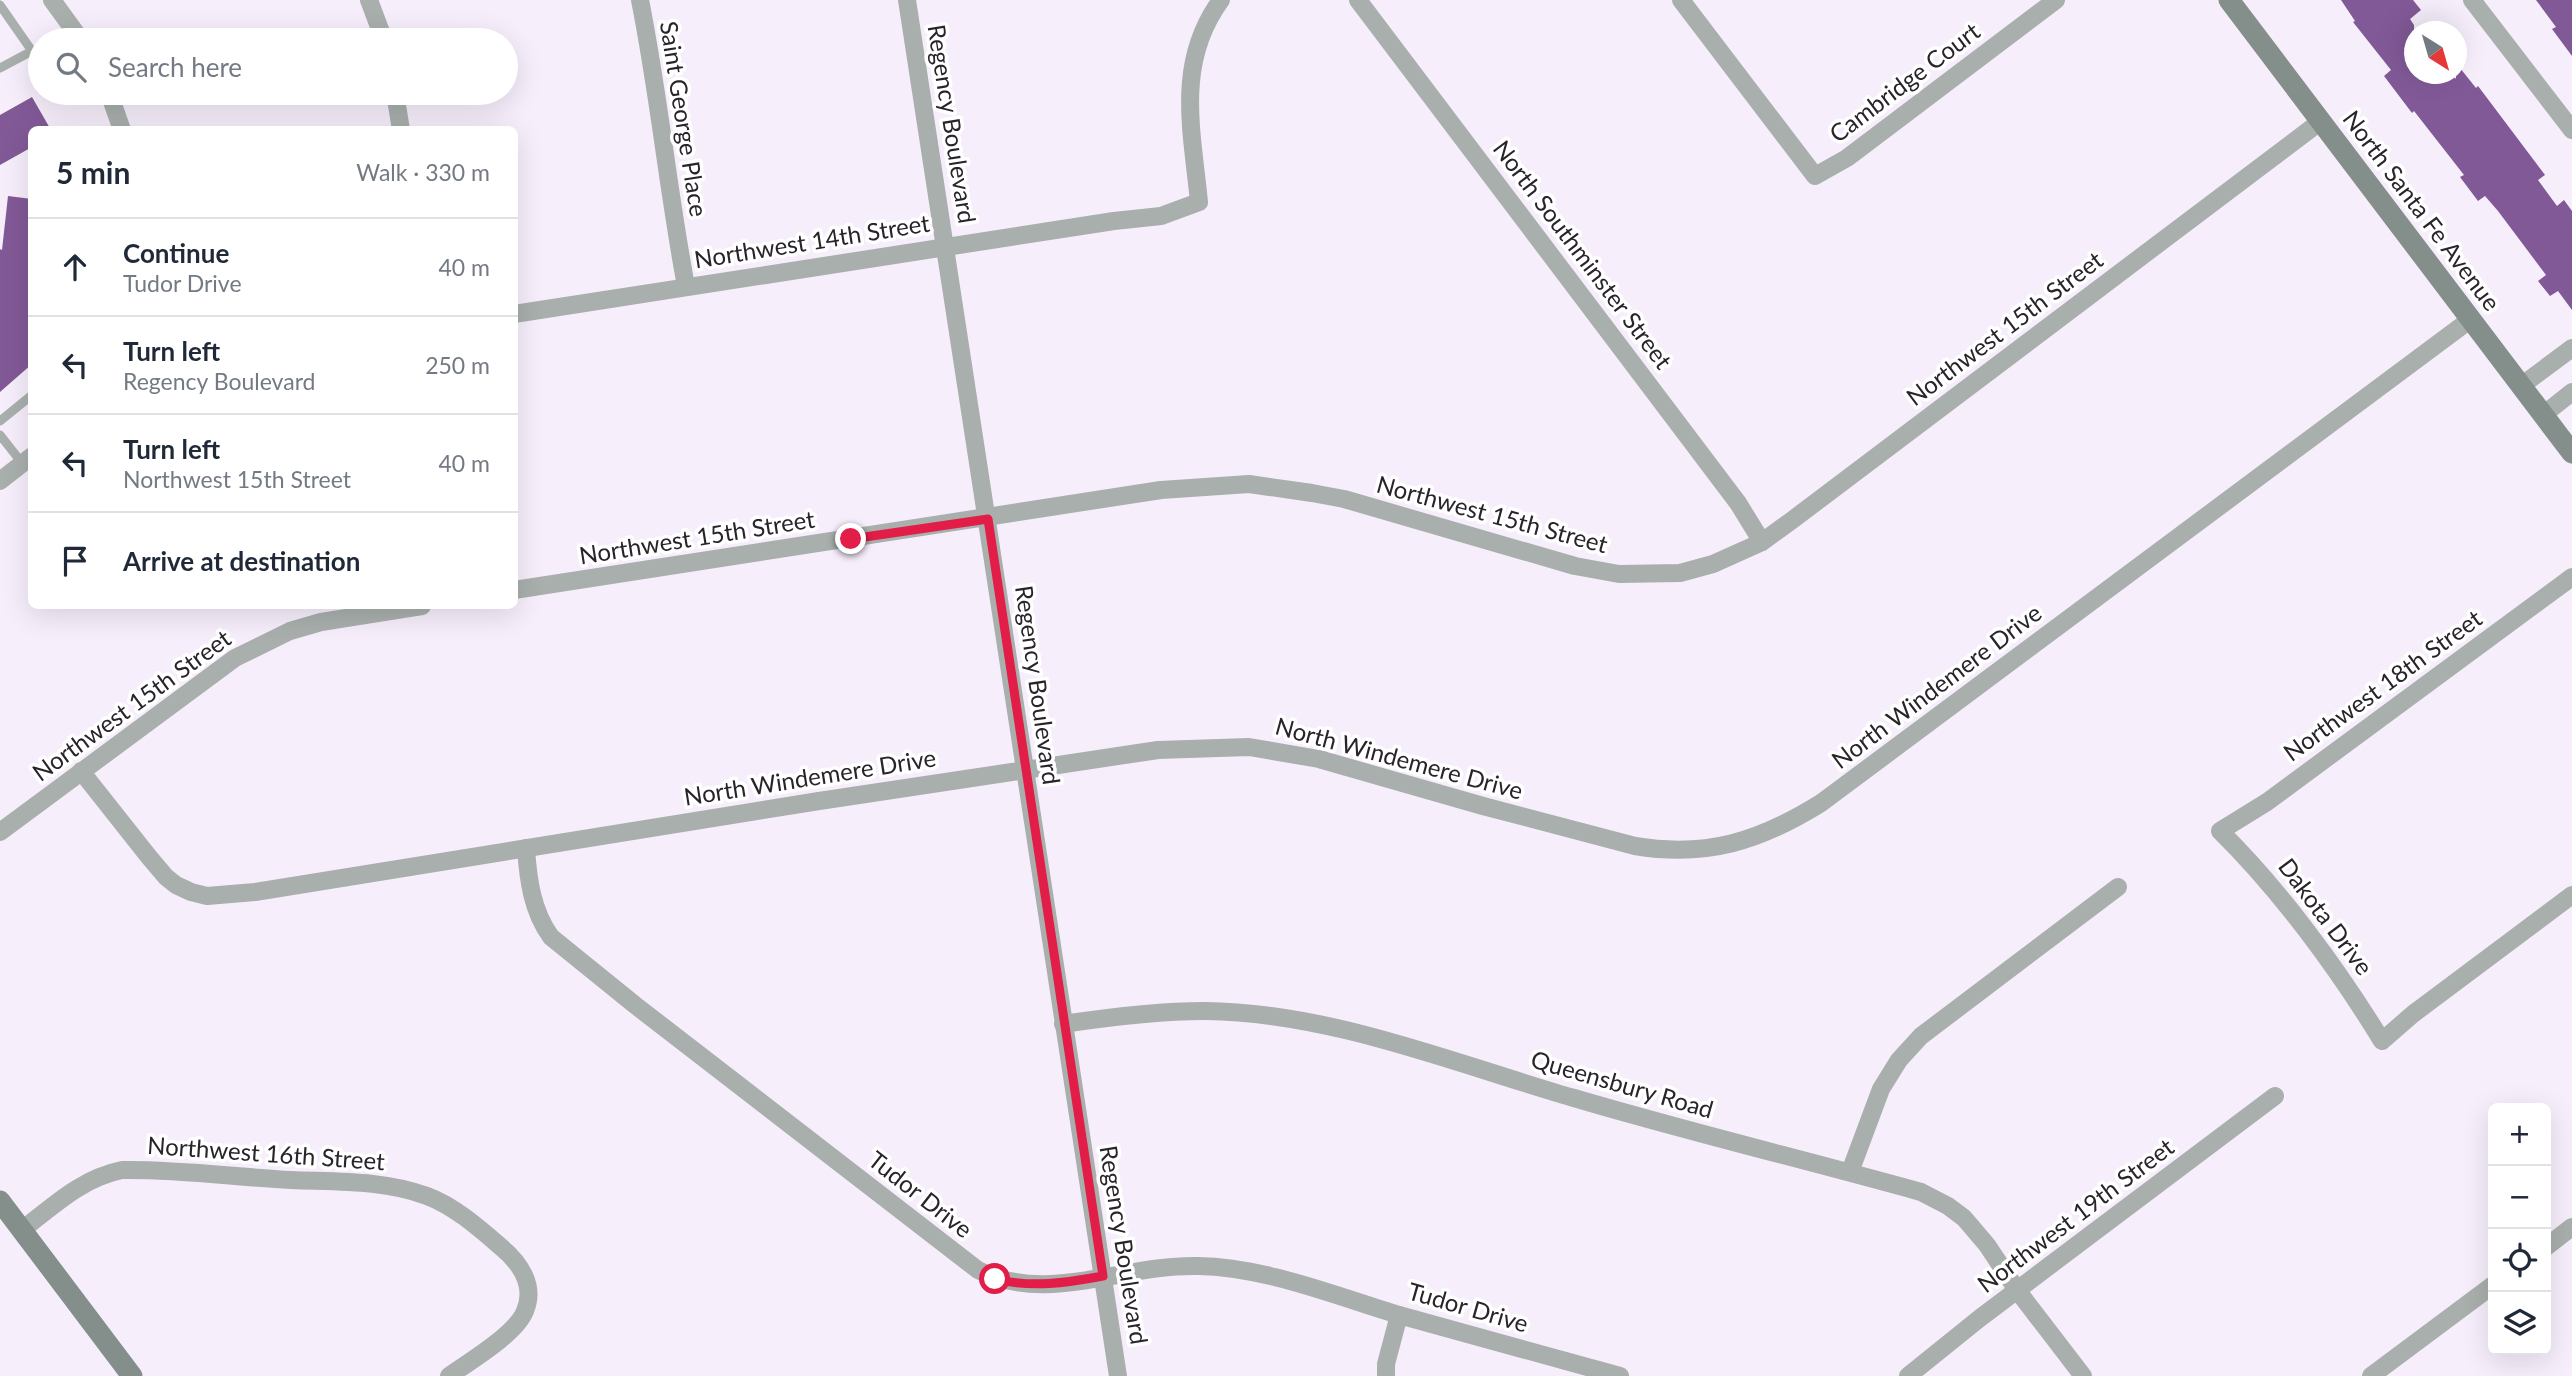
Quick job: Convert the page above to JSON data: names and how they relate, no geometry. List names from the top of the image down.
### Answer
{
  "streets": {
    "main road": ["North Santa Fe Avenue"],
    "street": [
      "Cambridge Court",
      "Saint George Place",
      "Regency Boulevard",
      "Northwest 14th Street",
      "North Southminster Street",
      "Northwest 15th Street",
      "Northwest 18th Street",
      "North Windemere Drive",
      "Dakota Drive",
      "Queensbury Road",
      "Northwest 16th Street",
      "Tudor Drive",
      "Northwest 19th Street"
    ]
  },
  "crossings": [
    ["Saint George Place", "Northwest 14th Street"],
    ["Regency Boulevard", "Northwest 14th Street"],
    ["Regency Boulevard", "Northwest 15th Street"],
    ["Regency Boulevard", "North Windemere Drive"],
    ["Regency Boulevard", "Queensbury Road"],
    ["Regency Boulevard", "Tudor Drive"],
    ["North Santa Fe Avenue", "Northwest 15th Street"],
    ["North Santa Fe Avenue", "North Windemere Drive"],
    ["North Southminster Street", "Northwest 15th Street"],
    ["Northwest 15th Street", "North Windemere Drive"],
    ["Northwest 18th Street", "Dakota Drive"],
    ["North Windemere Drive", "Tudor Drive"],
    ["Queensbury Road", "Northwest 19th Street"]
  ],
  "north": "bottom right",
  "page": {
    "search": "Search here",
    "heading": ["5 min", "Walk · 330 m"],
    "list": [
      ["Continue", "Tudor Drive", "40 m"],
      ["Turn left", "Regency Boulevard", "250 m"],
      ["Turn left", "Northwest 15th Street", "40 m"],
      "Arrive at destination"
    ],
    "map_buttons": ["+", "−"]
  }
}
